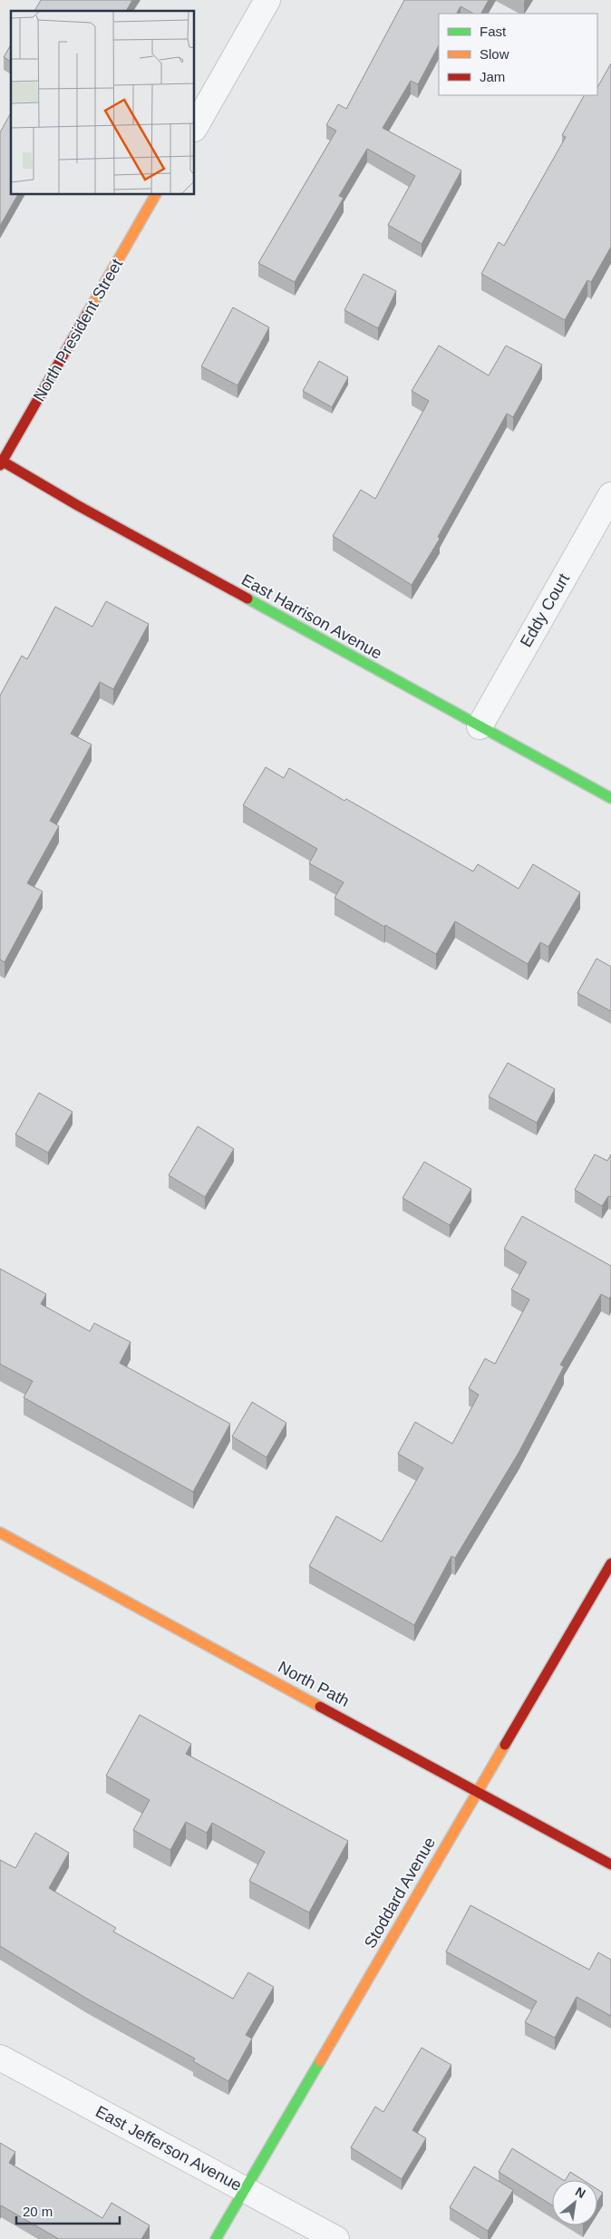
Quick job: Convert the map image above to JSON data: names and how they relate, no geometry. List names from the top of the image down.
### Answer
{
  "streets": {
    "street": [
      "North President Street",
      "Eddy Court",
      "East Harrison Avenue",
      "North Path",
      "Stoddard Avenue",
      "East Jefferson Avenue"
    ]
  },
  "crossings": [
    ["North President Street", "East Harrison Avenue"],
    ["Eddy Court", "East Harrison Avenue"],
    ["North Path", "Stoddard Avenue"],
    ["Stoddard Avenue", "East Jefferson Avenue"]
  ],
  "legend": ["Fast", "Slow", "Jam"],
  "scale_bar": "20 m",
  "north": "top right"
}
